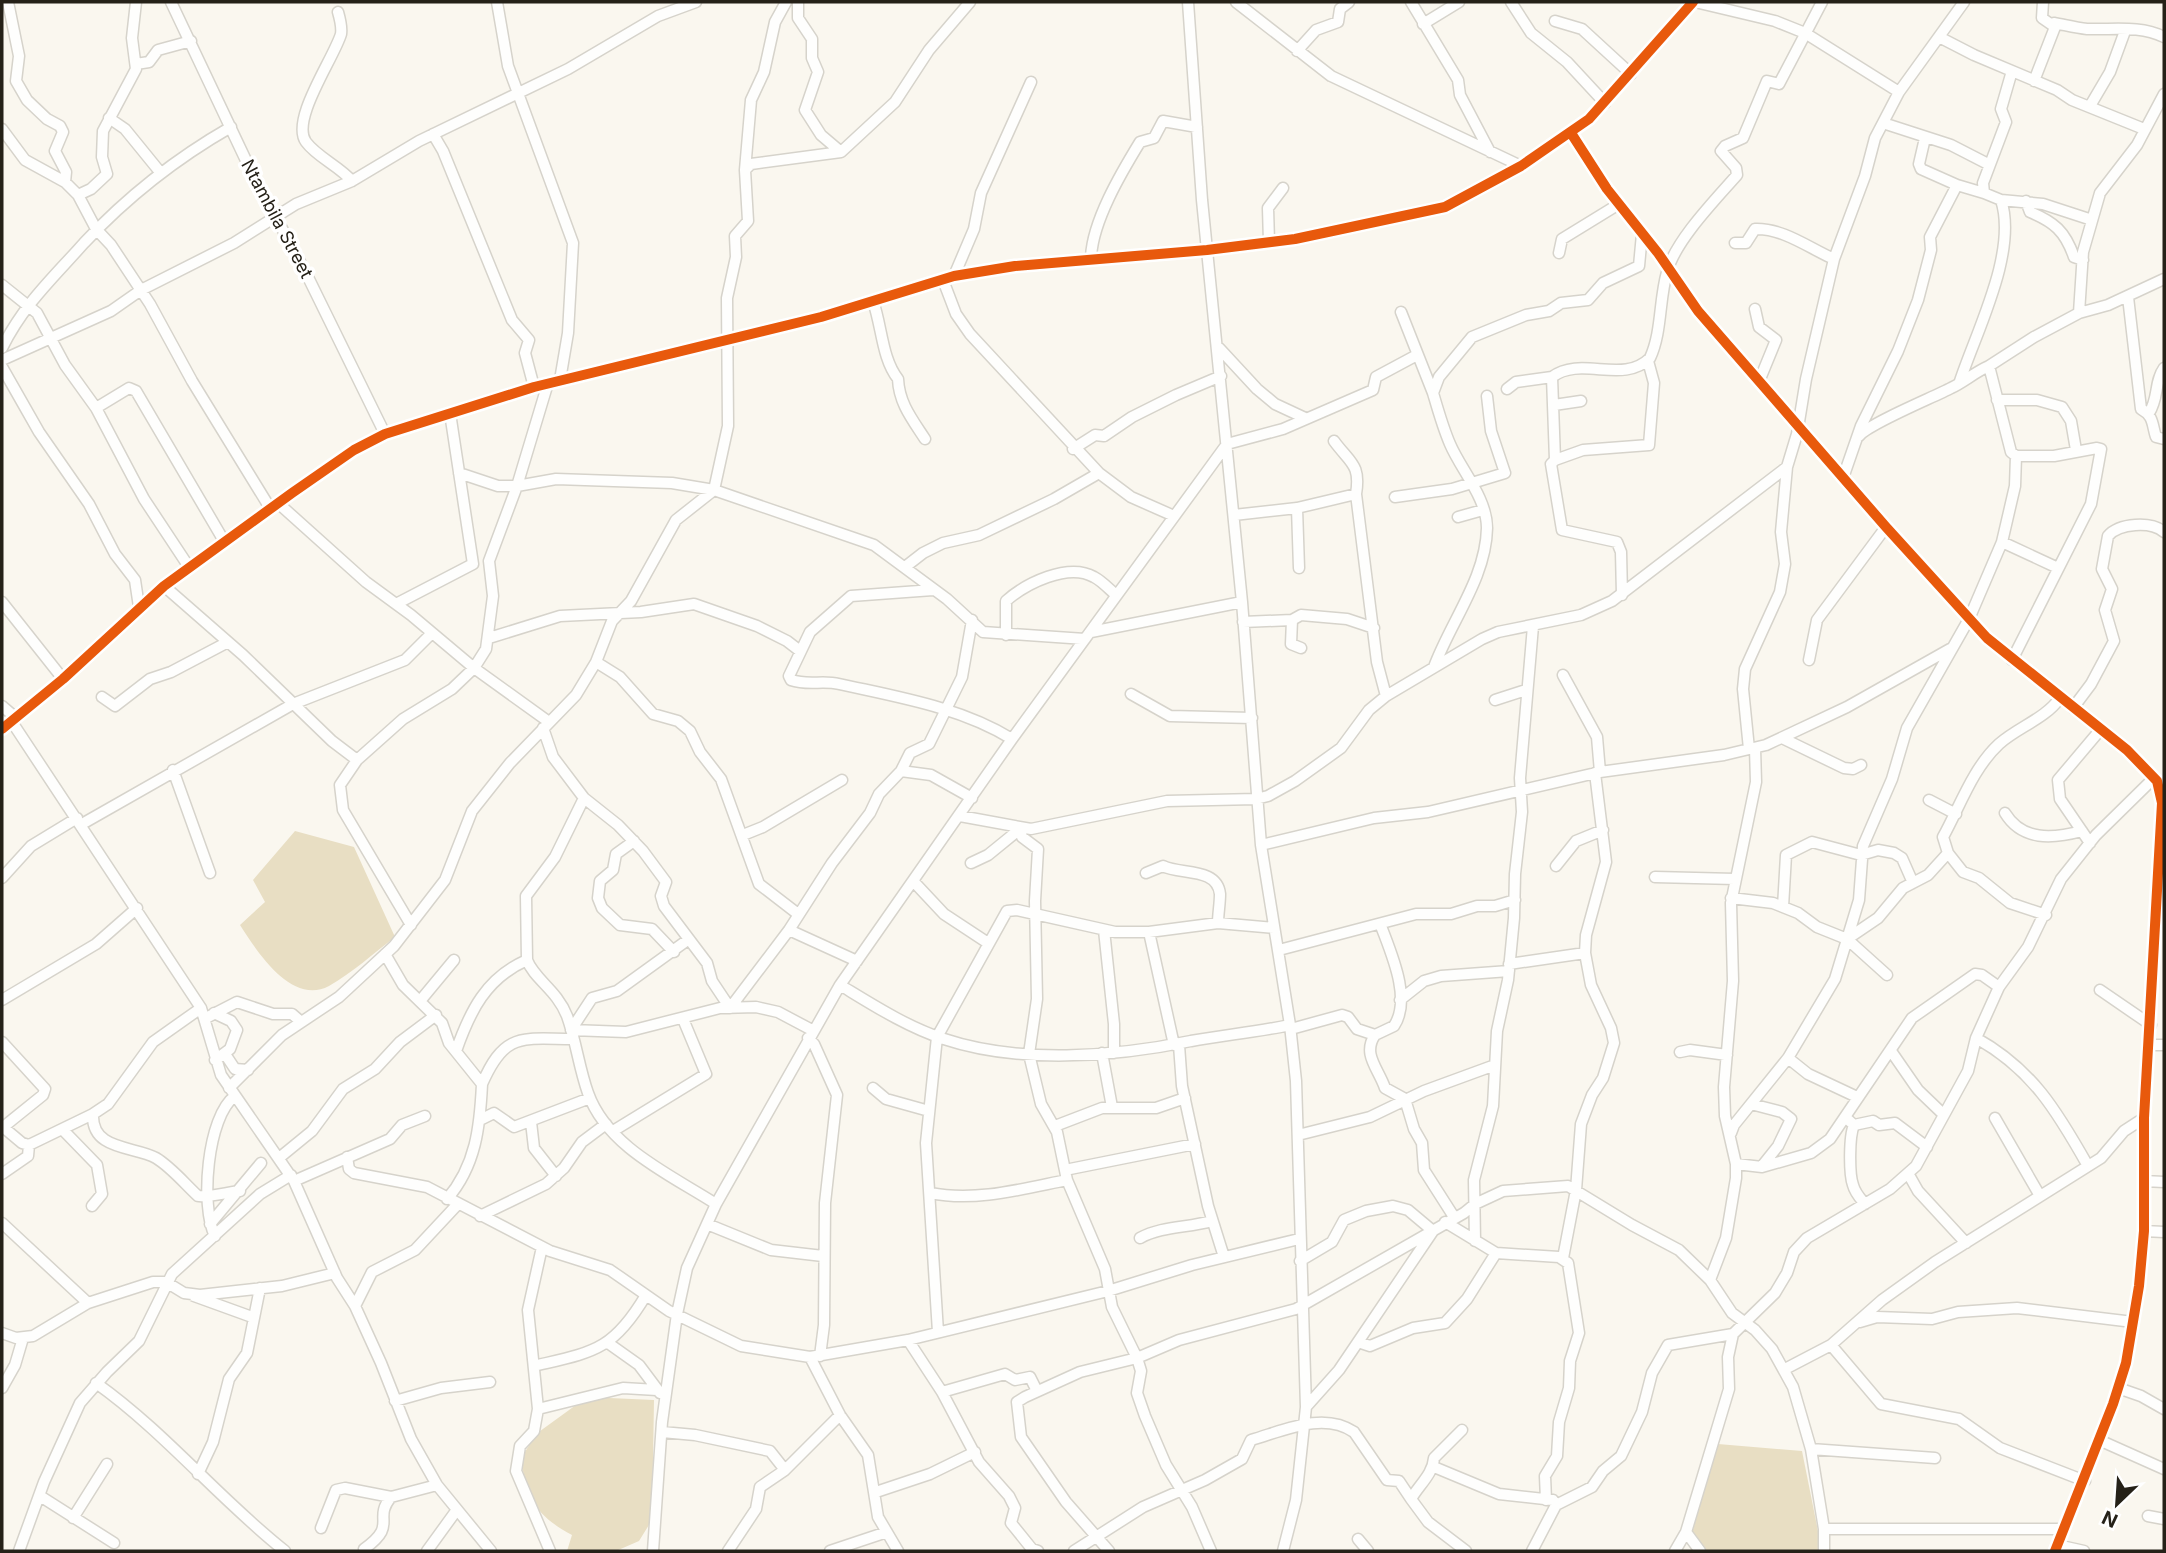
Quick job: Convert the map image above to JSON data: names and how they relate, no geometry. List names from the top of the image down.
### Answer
{
  "streets": {
    "street": ["Ntambila Street"]
  },
  "north": "bottom left"
}
